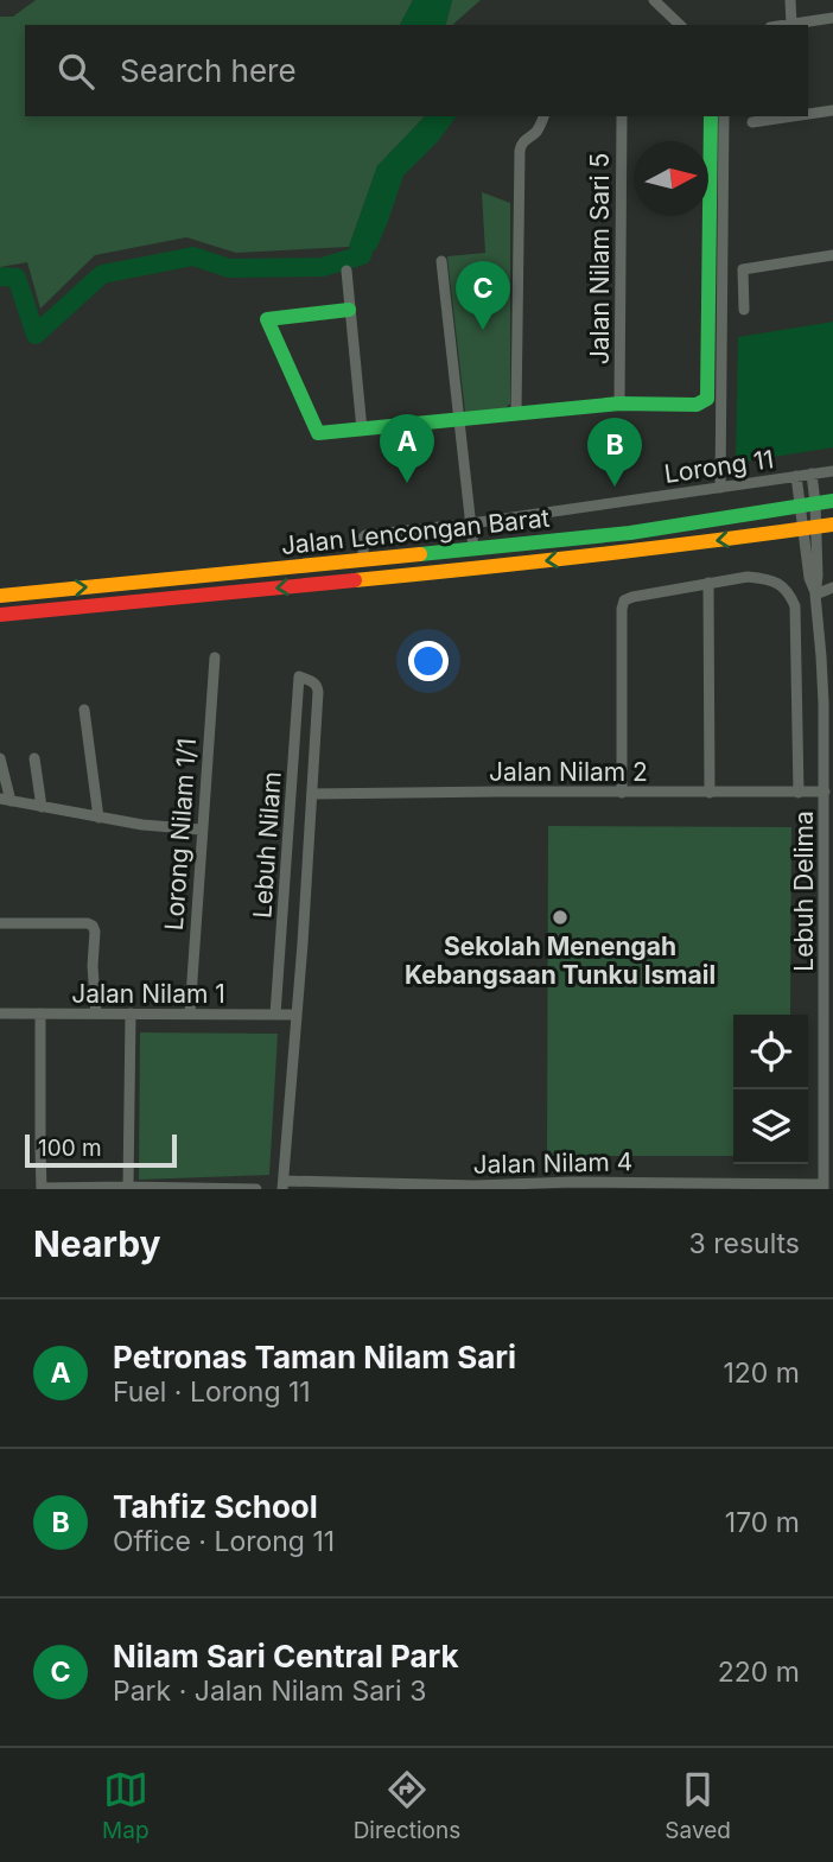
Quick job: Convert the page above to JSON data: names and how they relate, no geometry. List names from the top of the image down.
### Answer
{
  "streets": {
    "main road": ["Jalan Lencongan Barat"],
    "street": [
      "Jalan Nilam Sari 5",
      "Lorong 11",
      "Jalan Nilam 2",
      "Lorong Nilam 1/1",
      "Lebuh Nilam",
      "Lebuh Delima",
      "Jalan Nilam 1",
      "Jalan Nilam 4"
    ]
  },
  "crossings": [
    ["Lorong 11", "Jalan Lencongan Barat"],
    ["Jalan Lencongan Barat", "Lebuh Delima"],
    ["Jalan Nilam 2", "Lebuh Nilam"],
    ["Jalan Nilam 2", "Lebuh Delima"],
    ["Lorong Nilam 1/1", "Jalan Nilam 1"],
    ["Lebuh Nilam", "Jalan Nilam 1"],
    ["Lebuh Delima", "Jalan Nilam 4"]
  ],
  "places": ["Sekolah Menengah Kebangsaan Tunku Ismail"],
  "scale_bar": "100 m",
  "north": "right",
  "page": {
    "search": "Search here",
    "pins": ["C", "A", "B"],
    "scale": "100 m",
    "heading": ["Nearby", "3 results"],
    "list": [
      {
        "mark": "A",
        "name": "Petronas Taman Nilam Sari",
        "note": "Fuel · Lorong 11",
        "value": "120 m"
      },
      {
        "mark": "B",
        "name": "Tahfiz School",
        "note": "Office · Lorong 11",
        "value": "170 m"
      },
      {
        "mark": "C",
        "name": "Nilam Sari Central Park",
        "note": "Park · Jalan Nilam Sari 3",
        "value": "220 m"
      }
    ],
    "nav": ["Map", "Directions", "Saved"]
  }
}
